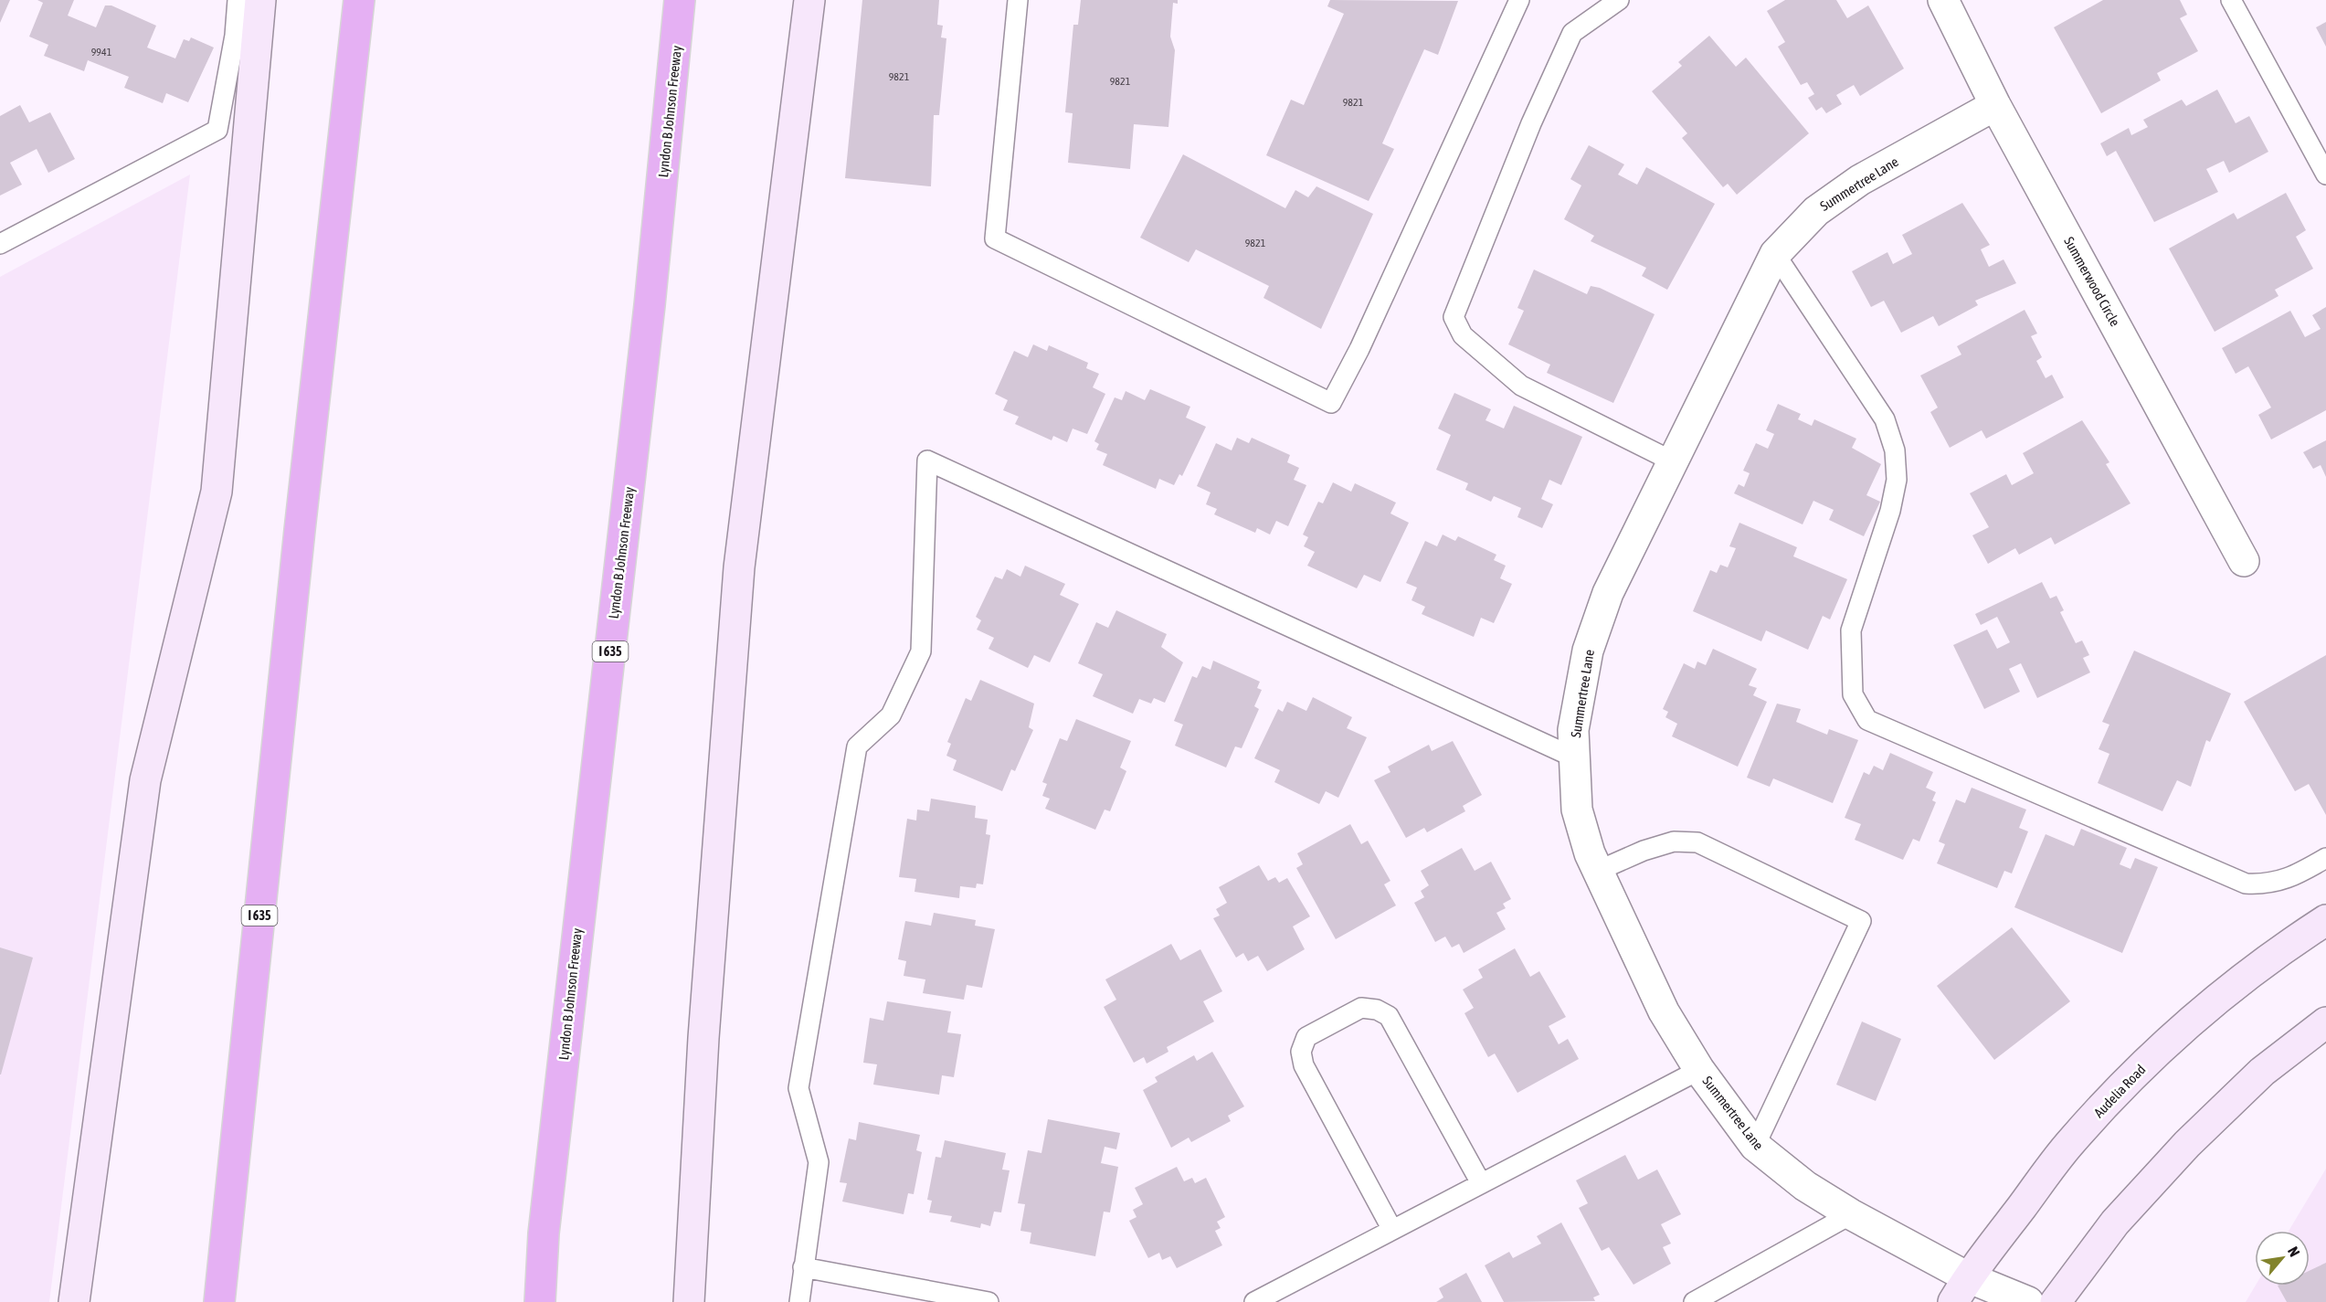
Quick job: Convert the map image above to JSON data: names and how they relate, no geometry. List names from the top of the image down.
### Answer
{
  "streets": {
    "highway": ["Lyndon B Johnson Freeway", "I 635"],
    "main road": ["Audelia Road"],
    "street": ["Summertree Lane", "Summerwood Circle"]
  },
  "crossings": [
    ["Summertree Lane", "Summerwood Circle"],
    ["Summertree Lane", "Audelia Road"]
  ],
  "house_numbers": [
    "9941",
    "9821",
    "9821",
    "9821",
    "9821"
  ],
  "north": "top right"
}
